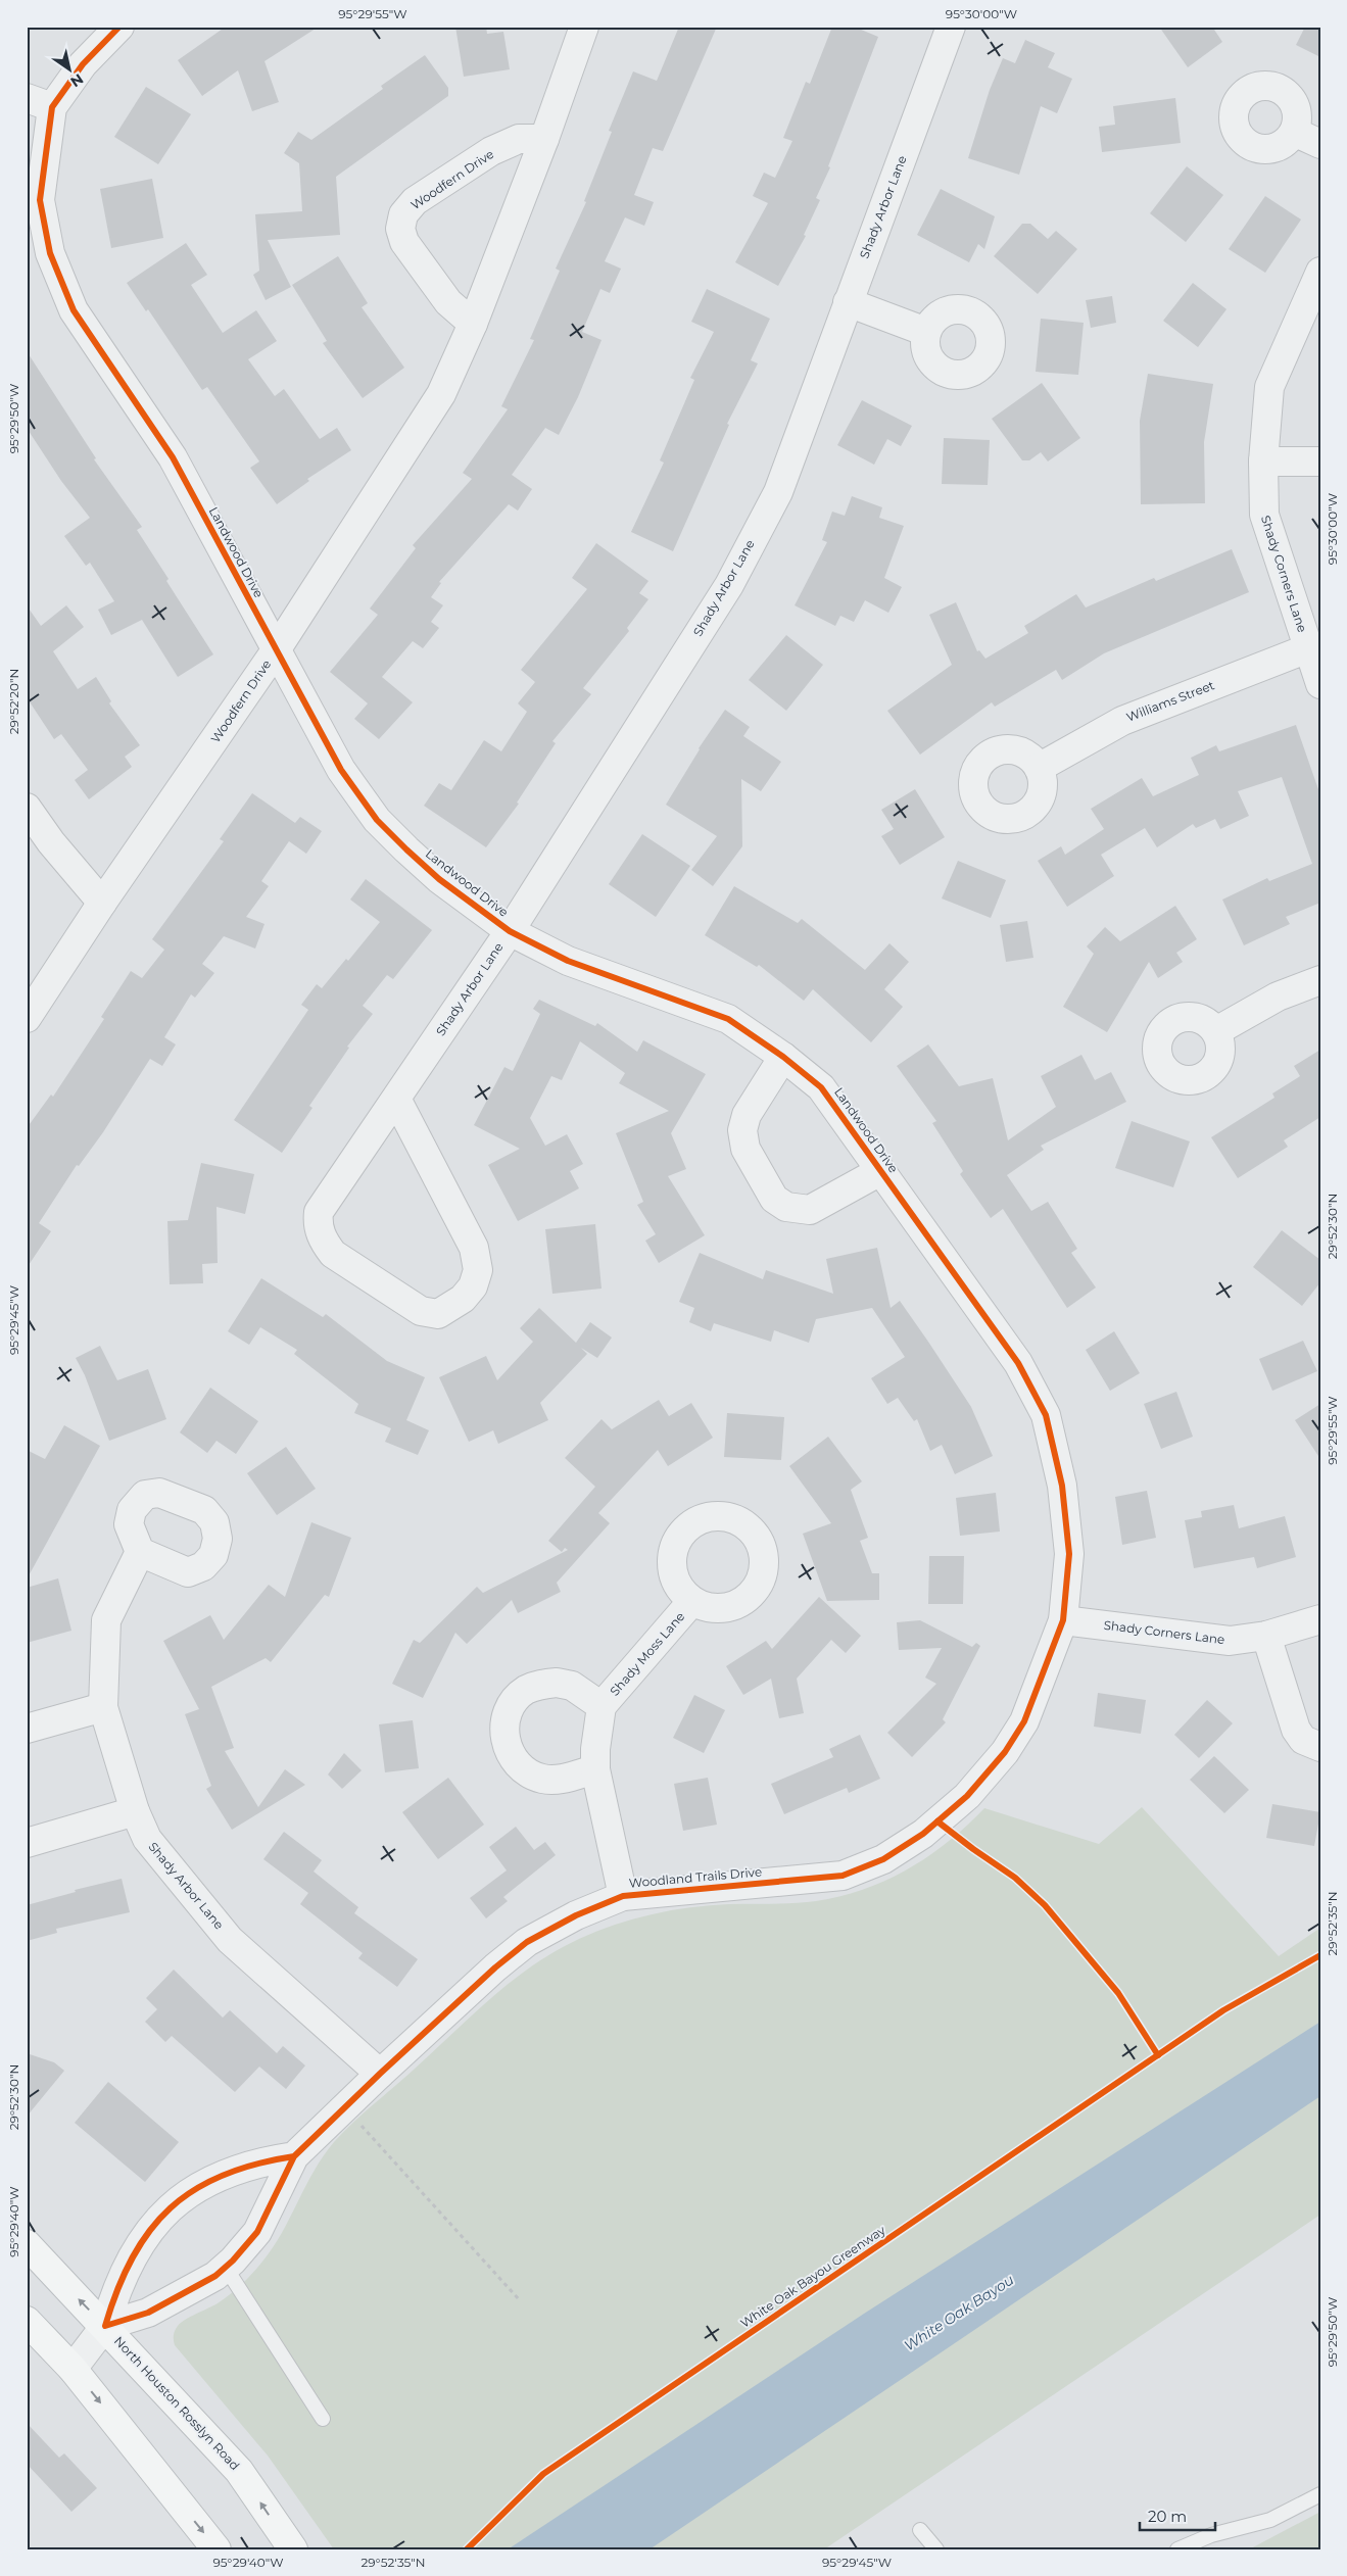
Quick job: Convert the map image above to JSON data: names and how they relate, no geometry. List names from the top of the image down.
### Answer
{
  "streets": {
    "main road": ["North Houston Rosslyn Road"],
    "street": [
      "Woodfern Drive",
      "Shady Arbor Lane",
      "Landwood Drive",
      "Shady Corners Lane",
      "Williams Street",
      "Shady Moss Lane",
      "Woodland Trails Drive"
    ],
    "cycle path": ["White Oak Bayou Greenway"]
  },
  "crossings": [
    ["Woodfern Drive", "Landwood Drive"],
    ["Shady Arbor Lane", "Landwood Drive"],
    ["Shady Arbor Lane", "Woodland Trails Drive"],
    ["Landwood Drive", "Shady Corners Lane"],
    ["Landwood Drive", "Woodland Trails Drive"],
    ["Shady Corners Lane", "Williams Street"],
    ["Shady Corners Lane", "Woodland Trails Drive"],
    ["Shady Moss Lane", "Woodland Trails Drive"],
    ["Woodland Trails Drive", "North Houston Rosslyn Road"]
  ],
  "water": ["White Oak Bayou"],
  "scale_bar": "20 m",
  "north": "bottom right",
  "coordinates": [
    "95°29'55\"W",
    "95°30'00\"W",
    "95°29'50\"W",
    "29°52'20\"N",
    "29°52'30\"N",
    "95°29'45\"W",
    "29°52'35\"N",
    "95°29'40\"W"
  ]
}
